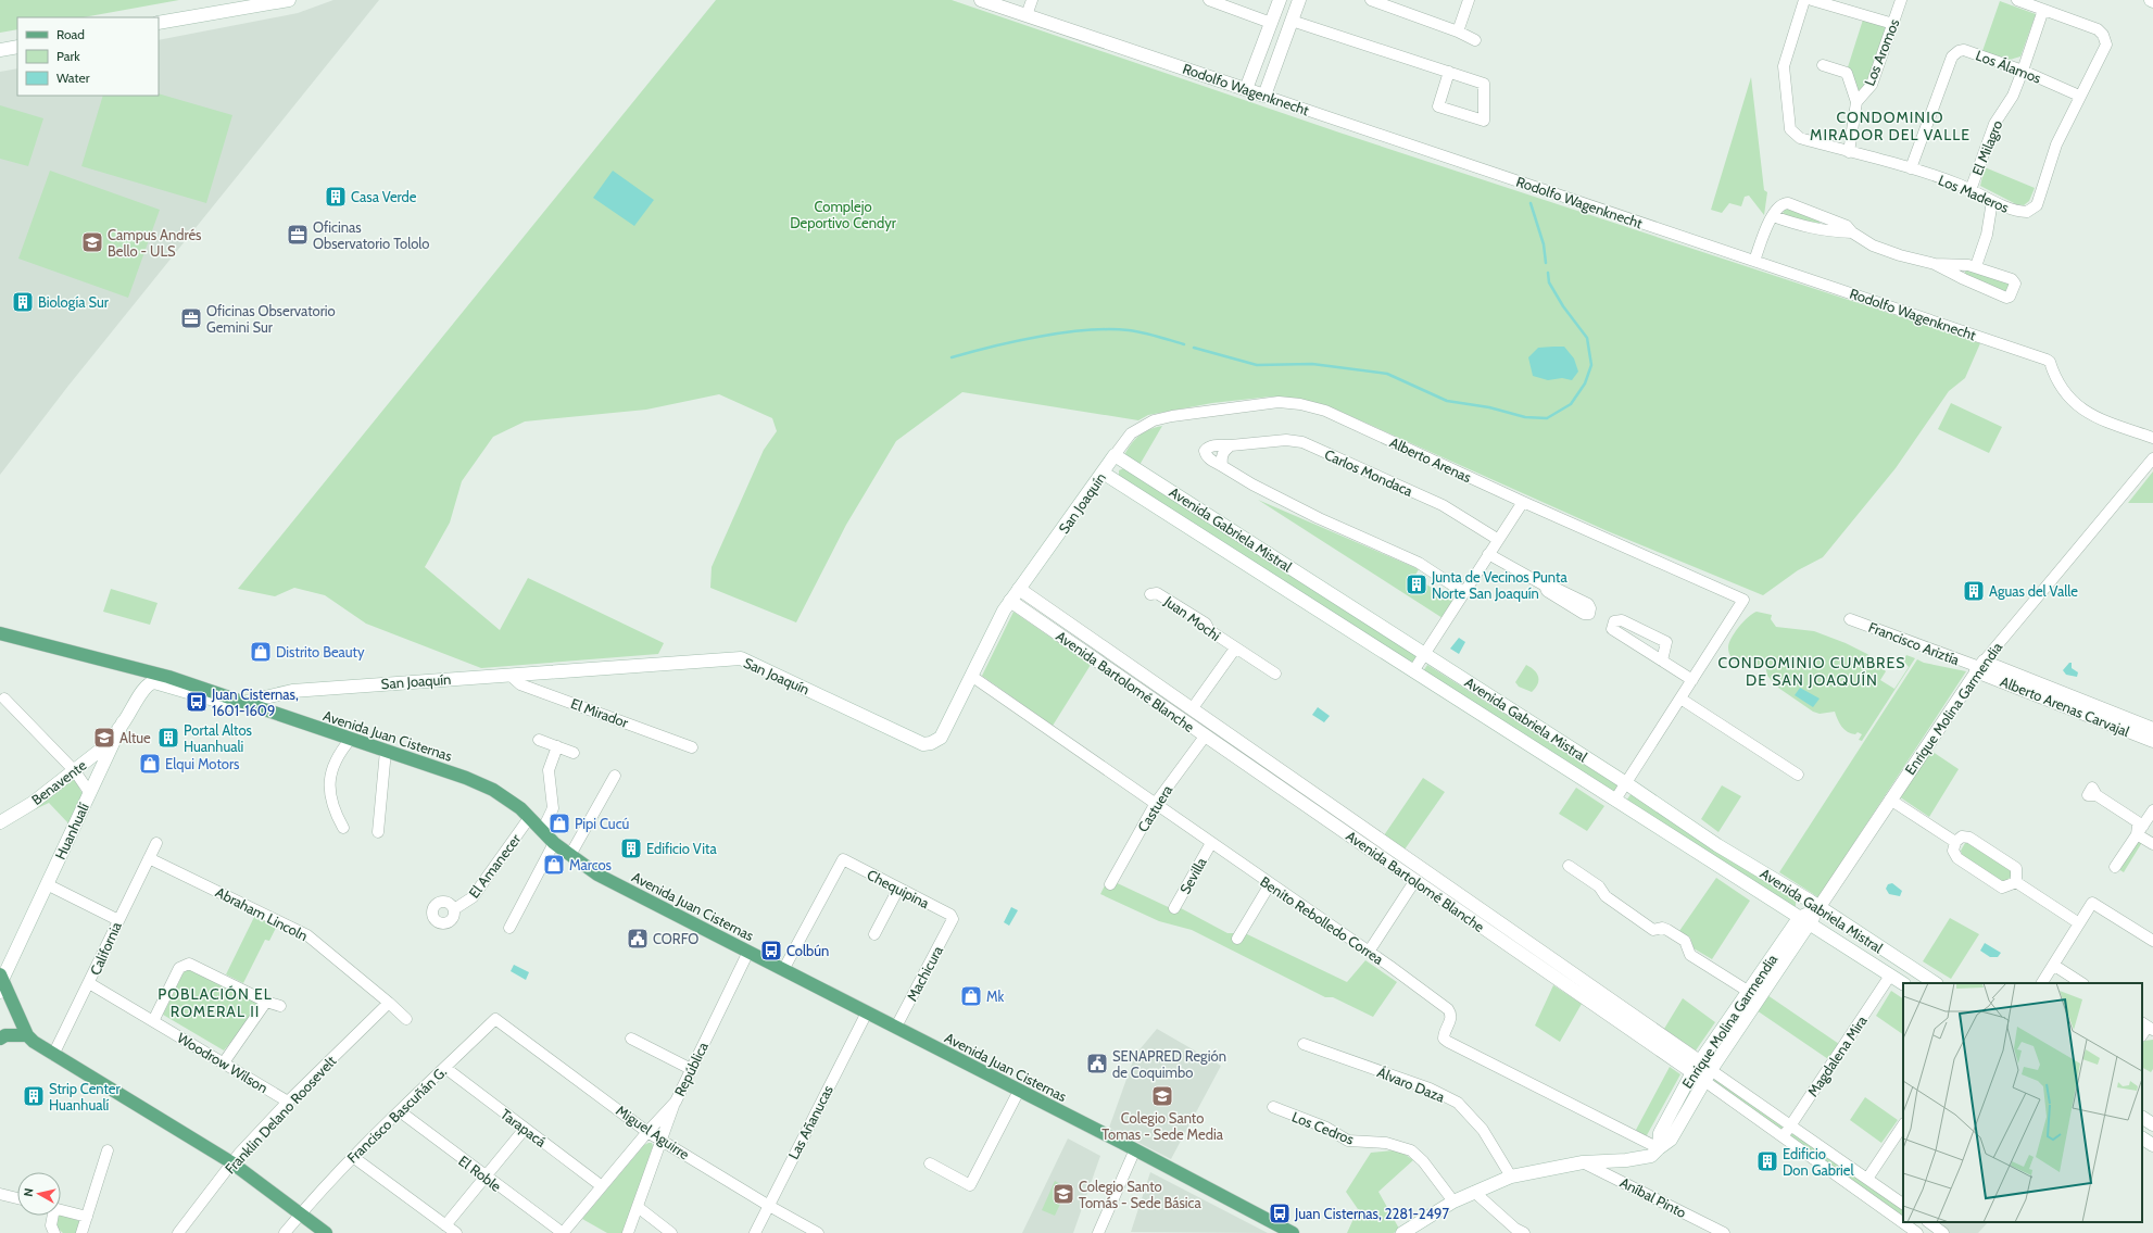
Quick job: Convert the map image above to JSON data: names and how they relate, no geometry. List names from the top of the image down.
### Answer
{
  "streets": {
    "main road": [
      "Rodolfo Wagenknecht",
      "San Joaquín",
      "Avenida Gabriela Mistral",
      "Avenida Bartolomé Blanche",
      "Alberto Arenas Carvajal",
      "Enrique Molina Garmendia",
      "Avenida Juan Cisternas",
      "Benavente",
      "Huanhualí"
    ],
    "street": [
      "Los Aromos",
      "Los Álamos",
      "El Milagro",
      "Los Maderos",
      "Alberto Arenas",
      "Carlos Mondaca",
      "Juan Mochi",
      "Francisco Ariztía",
      "El Mirador",
      "Castuera",
      "El Amanecer",
      "Sevilla",
      "Chequipina",
      "Abraham Lincoln",
      "Benito Rebolledo Correa",
      "California",
      "Machicura",
      "Magdalena Mira",
      "Woodrow Wilson",
      "República",
      "Álvaro Daza",
      "Franklin Delano Roosevelt",
      "Francisco Bascuñán G.",
      "Las Añanucas",
      "Tarapacá",
      "Los Cedros",
      "Miguel Aguirre",
      "El Roble",
      "Aníbal Pinto"
    ]
  },
  "crossings": [
    ["Los Aromos", "Los Maderos"],
    ["Los Álamos", "El Milagro"],
    ["Los Álamos", "Los Maderos"],
    ["El Milagro", "Los Maderos"],
    ["Alberto Arenas", "San Joaquín"],
    ["Alberto Arenas", "Avenida Gabriela Mistral"],
    ["San Joaquín", "Avenida Gabriela Mistral"],
    ["San Joaquín", "Avenida Bartolomé Blanche"],
    ["San Joaquín", "El Mirador"],
    ["San Joaquín", "Avenida Juan Cisternas"],
    ["San Joaquín", "Benito Rebolledo Correa"],
    ["Avenida Gabriela Mistral", "Enrique Molina Garmendia"],
    ["Avenida Gabriela Mistral", "Magdalena Mira"],
    ["Juan Mochi", "Avenida Bartolomé Blanche"],
    ["Francisco Ariztía", "Alberto Arenas Carvajal"],
    ["Francisco Ariztía", "Enrique Molina Garmendia"],
    ["Avenida Bartolomé Blanche", "Enrique Molina Garmendia"],
    ["Avenida Bartolomé Blanche", "Castuera"],
    ["Avenida Bartolomé Blanche", "Magdalena Mira"],
    ["Alberto Arenas Carvajal", "Enrique Molina Garmendia"],
    ["Enrique Molina Garmendia", "Benito Rebolledo Correa"],
    ["Enrique Molina Garmendia", "Álvaro Daza"],
    ["Enrique Molina Garmendia", "Los Cedros"],
    ["Enrique Molina Garmendia", "Aníbal Pinto"],
    ["Avenida Juan Cisternas", "Benavente"],
    ["Avenida Juan Cisternas", "Huanhualí"],
    ["Avenida Juan Cisternas", "El Amanecer"],
    ["Avenida Juan Cisternas", "Chequipina"],
    ["Avenida Juan Cisternas", "Machicura"],
    ["Avenida Juan Cisternas", "República"],
    ["Avenida Juan Cisternas", "Las Añanucas"],
    ["Benavente", "Huanhualí"],
    ["Castuera", "Benito Rebolledo Correa"],
    ["Sevilla", "Benito Rebolledo Correa"],
    ["Chequipina", "Machicura"],
    ["Abraham Lincoln", "California"],
    ["Abraham Lincoln", "Franklin Delano Roosevelt"],
    ["California", "Woodrow Wilson"],
    ["Woodrow Wilson", "Franklin Delano Roosevelt"],
    ["República", "Tarapacá"],
    ["República", "Miguel Aguirre"],
    ["República", "El Roble"],
    ["Francisco Bascuñán G.", "Tarapacá"],
    ["Francisco Bascuñán G.", "Miguel Aguirre"],
    ["Francisco Bascuñán G.", "El Roble"],
    ["Las Añanucas", "Miguel Aguirre"]
  ],
  "districts": ["CONDOMINIO MIRADOR DEL VALLE", "CONDOMINIO CUMBRES DE SAN JOAQUÍN", "POBLACIÓN EL ROMERAL II"],
  "parks": ["Complejo Deportivo Cendyr"],
  "places": {
    "building": [
      "Casa Verde",
      "Biología Sur",
      "Junta de Vecinos Punta Norte San Joaquín",
      "Aguas del Valle",
      "Portal Altos Huanhuali",
      "Edificio Vita",
      "Strip Center Huanhualí",
      "Edificio Don Gabriel"
    ],
    "office": ["Oficinas Observatorio Tololo", "Oficinas Observatorio Gemini Sur"],
    "school or university": [
      "Campus Andrés Bello - ULS",
      "Altue",
      "Colegio Santo Tomas - Sede Media",
      "Colegio Santo Tomás - Sede Básica"
    ],
    "shop": [
      "Distrito Beauty",
      "Elqui Motors",
      "Pipi Cucú",
      "Marcos",
      "Mk"
    ],
    "bus stop": ["Juan Cisternas, 1601-1609", "Colbún", "Juan Cisternas, 2281-2497"],
    "public building": ["CORFO", "SENAPRED Región de Coquimbo"]
  },
  "legend": ["Road", "Park", "Water"],
  "north": "left"
}
